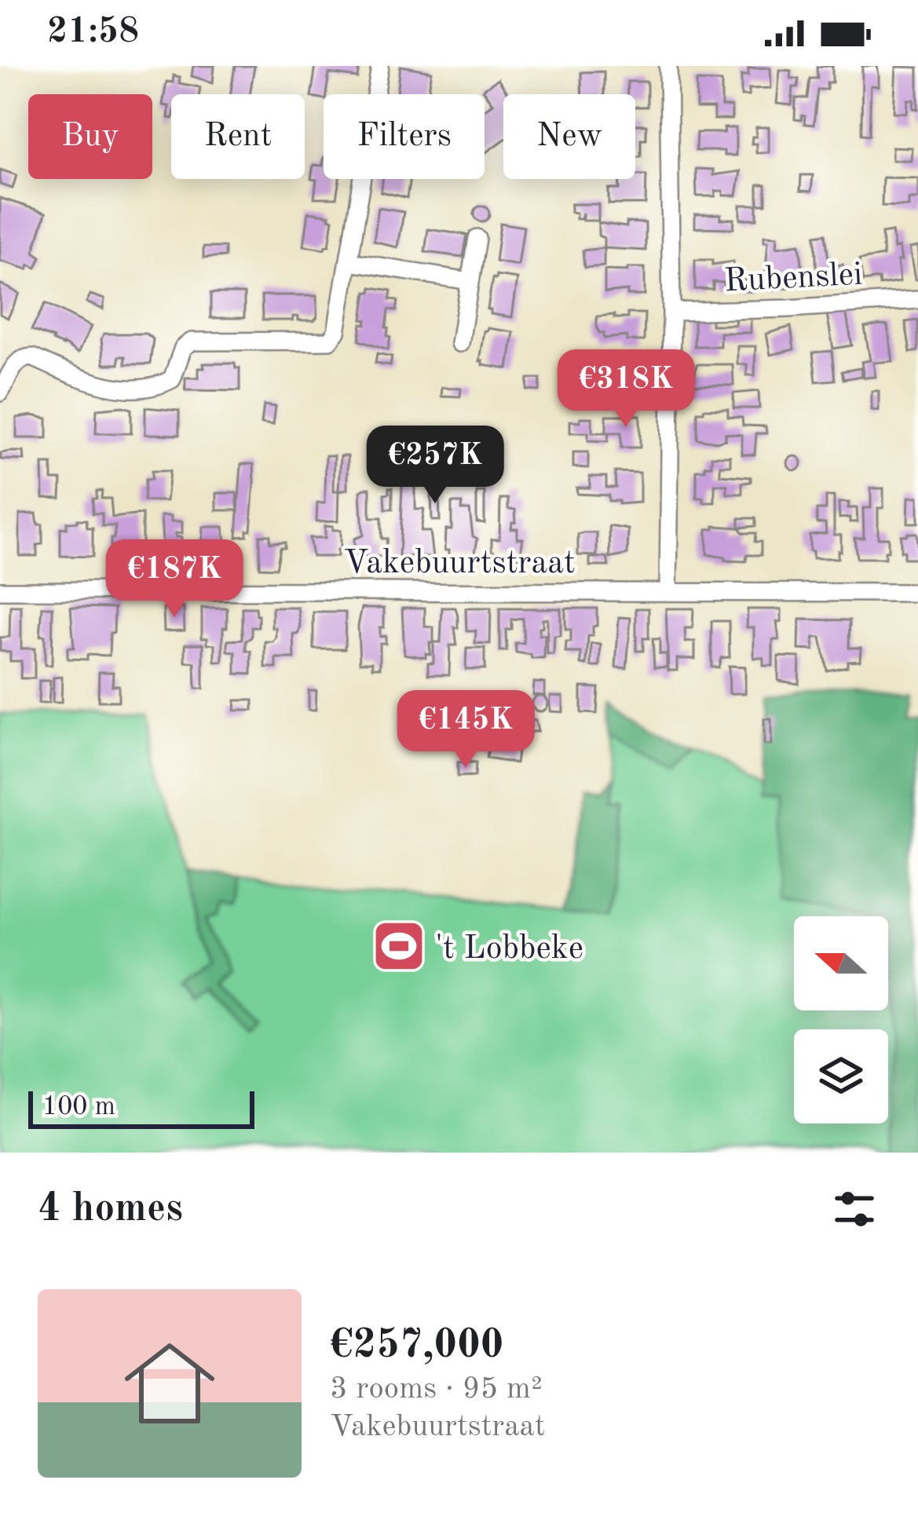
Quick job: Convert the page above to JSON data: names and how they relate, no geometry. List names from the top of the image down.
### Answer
{
  "streets": {
    "street": ["Rubenslei", "Vakebuurtstraat"]
  },
  "places": {
    "sports": ["'t Lobbeke"]
  },
  "scale_bar": "100 m",
  "north": "left",
  "page": {
    "status": "21:58",
    "chip": [
      "Buy",
      "Rent",
      "Filters",
      "New"
    ],
    "price": [
      "€318K",
      "€257K",
      "€187K",
      "€145K"
    ],
    "scale": "100 m",
    "heading": "4 homes",
    "list": [
      {
        "name": "€257,000",
        "note": "3 rooms · 95 m² · Vakebuurtstraat"
      }
    ]
  }
}
